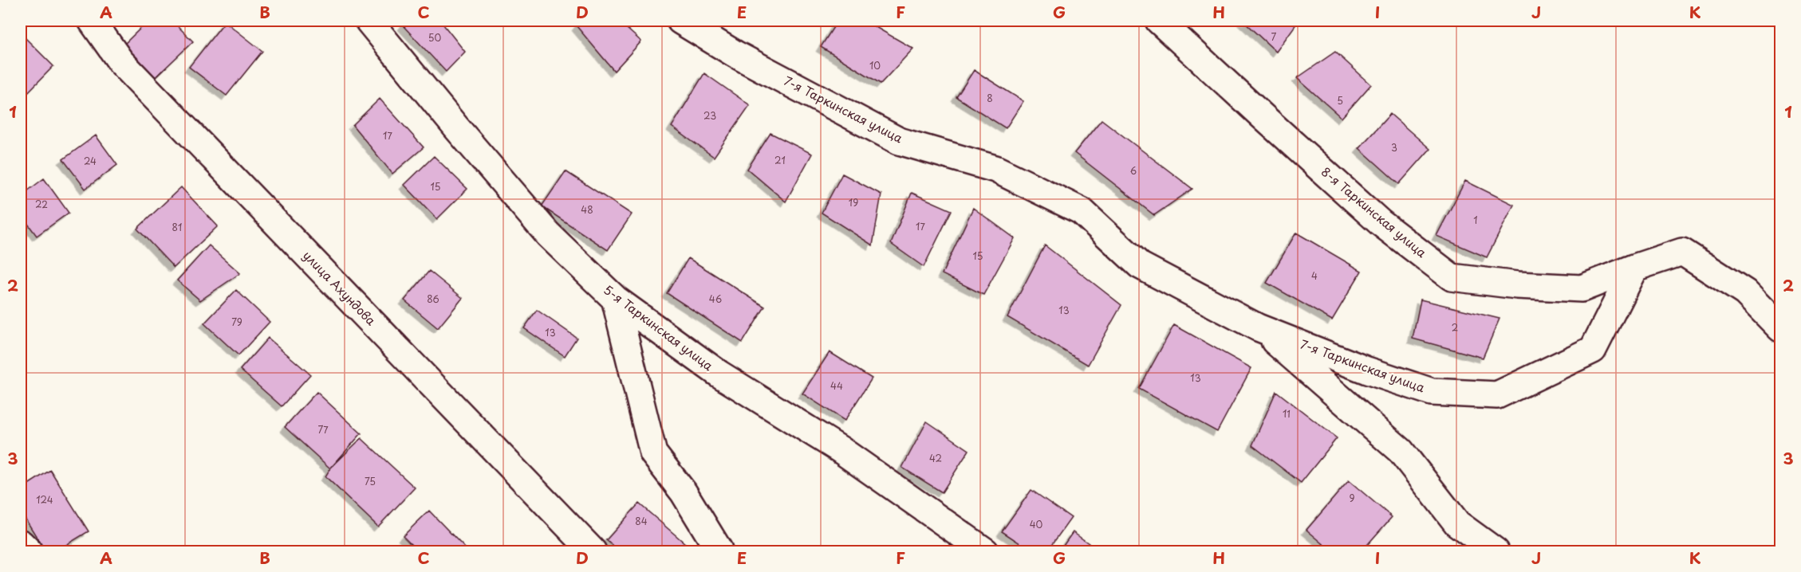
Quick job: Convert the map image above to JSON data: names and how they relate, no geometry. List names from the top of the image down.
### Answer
{
  "streets": {
    "street": [
      "7-я Таркинская улица",
      "8-я Таркинская улица",
      "улица Ахундова",
      "5-я Таркинская улица"
    ]
  },
  "crossings": [
    ["7-я Таркинская улица", "8-я Таркинская улица"]
  ],
  "house_numbers": [
    "7",
    "50",
    "10",
    "8",
    "5",
    "23",
    "17",
    "3",
    "21",
    "24",
    "6",
    "15",
    "19",
    "22",
    "48",
    "1",
    "17",
    "81",
    "15",
    "4",
    "86",
    "46",
    "13",
    "79",
    "2",
    "13",
    "13",
    "44",
    "11",
    "77",
    "42",
    "75",
    "9",
    "124",
    "84",
    "40"
  ],
  "grid": {
    "columns": [
      "A",
      "B",
      "C",
      "D",
      "E",
      "F",
      "G",
      "H",
      "I",
      "J",
      "K"
    ],
    "rows": ["1", "2", "3"]
  }
}
